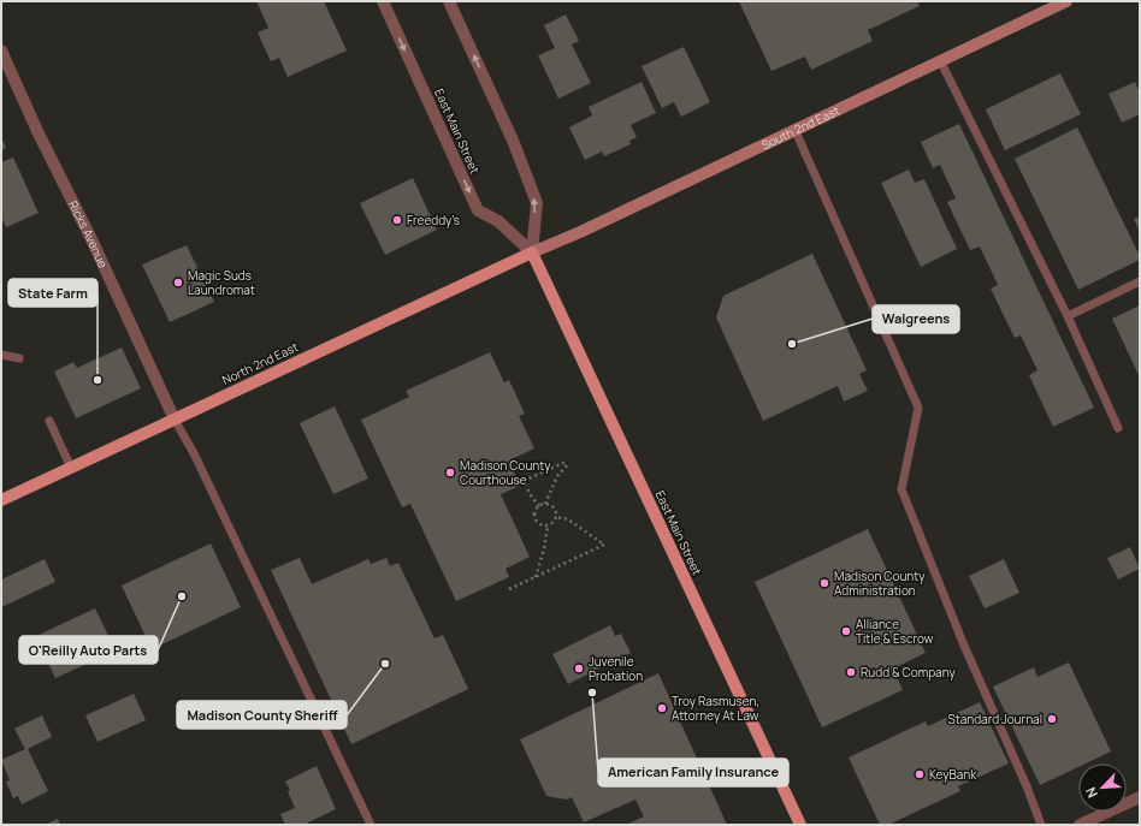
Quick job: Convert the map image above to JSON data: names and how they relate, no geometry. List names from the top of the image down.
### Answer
{
  "streets": {
    "main road": ["South 2nd East", "East Main Street", "North 2nd East"],
    "street": ["Ricks Avenue"]
  },
  "crossings": [
    ["South 2nd East", "East Main Street"],
    ["South 2nd East", "North 2nd East"],
    ["East Main Street", "North 2nd East"],
    ["Ricks Avenue", "North 2nd East"]
  ],
  "places": [
    "Freeddy’s",
    "Magic Suds Laundromat",
    "Walgreens",
    "State Farm",
    "Madison County Courthouse",
    "Madison County Administration",
    "O'Reilly Auto Parts",
    "Alliance Title & Escrow",
    "Madison County Sheriff",
    "Juvenile Probation",
    "Rudd & Company",
    "American Family Insurance",
    "Troy Rasmusen, Attorney At Law",
    "Standard Journal",
    "KeyBank"
  ],
  "north": "bottom left"
}
